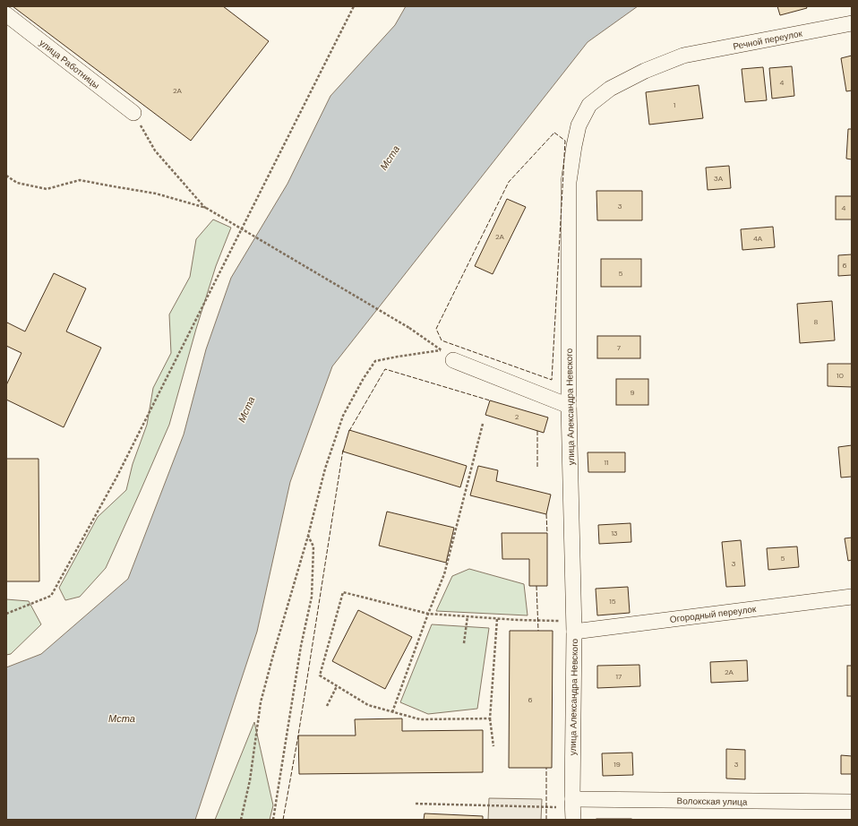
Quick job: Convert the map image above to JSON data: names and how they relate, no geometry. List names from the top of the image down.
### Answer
{
  "streets": {
    "street": [
      "Речной переулок",
      "улица Работницы",
      "улица Александра Невского",
      "Огородный переулок",
      "Волокская улица"
    ]
  },
  "crossings": [
    ["Речной переулок", "улица Александра Невского"],
    ["улица Александра Невского", "Огородный переулок"],
    ["улица Александра Невского", "Волокская улица"]
  ],
  "water": ["Мста"],
  "house_numbers": [
    "4",
    "2А",
    "1",
    "3А",
    "3",
    "4",
    "2А",
    "4А",
    "6",
    "5",
    "8",
    "7",
    "10",
    "9",
    "2",
    "11",
    "13",
    "5",
    "3",
    "15",
    "2А",
    "17",
    "6",
    "19",
    "3"
  ]
}
